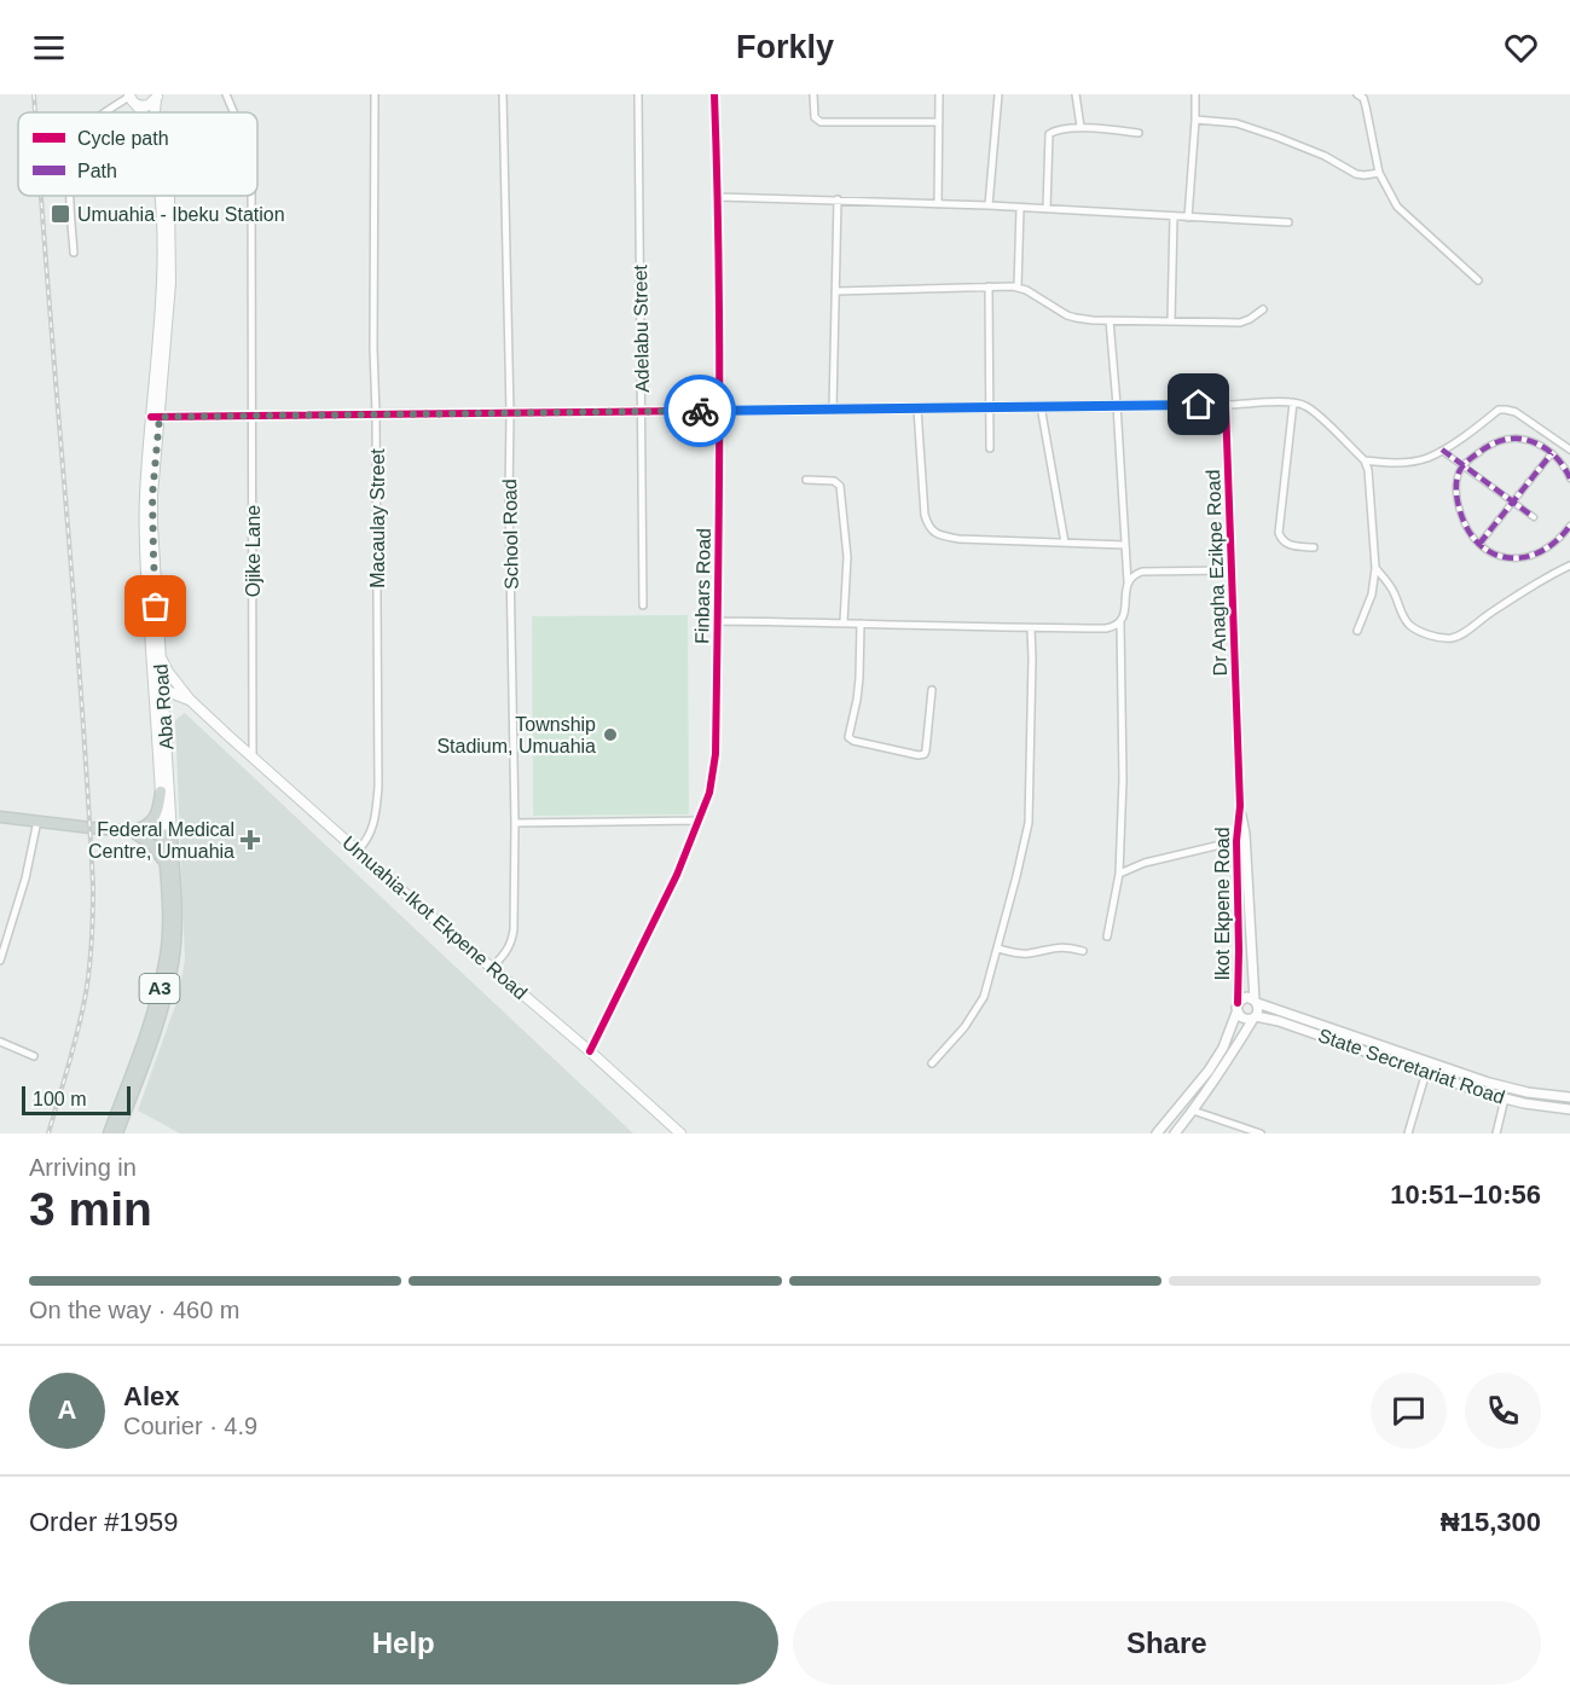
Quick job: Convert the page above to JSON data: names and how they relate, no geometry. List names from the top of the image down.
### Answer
{
  "streets": {
    "main road": ["Aba Road", "Umuahia-Ikot Ekpene Road", "A3"],
    "street": [
      "Adelabu Street",
      "Macaulay Street",
      "School Road",
      "Ojike Lane",
      "Dr Anagha Ezikpe Road",
      "Finbars Road",
      "Ikot Ekpene Road",
      "State Secretariat Road"
    ]
  },
  "crossings": [
    ["Macaulay Street", "Umuahia-Ikot Ekpene Road"],
    ["School Road", "Umuahia-Ikot Ekpene Road"],
    ["Ojike Lane", "Umuahia-Ikot Ekpene Road"],
    ["Dr Anagha Ezikpe Road", "Ikot Ekpene Road"],
    ["Finbars Road", "Umuahia-Ikot Ekpene Road"],
    ["Ikot Ekpene Road", "State Secretariat Road"]
  ],
  "places": {
    "transit": ["Umuahia - Ibeku Station"],
    "other": ["Township Stadium, Umuahia"],
    "health": ["Federal Medical Centre, Umuahia"]
  },
  "legend": ["Cycle path", "Path"],
  "scale_bar": "100 m",
  "page": {
    "header": "Forkly",
    "scale": "100 m",
    "heading": ["3 min", "Arriving in", "10:51–10:56"],
    "panel": [
      "Alex",
      "Courier · 4.9",
      "Order #1959",
      "₦15,300"
    ],
    "bar": "On the way · 460 m",
    "round": "A",
    "buttons": ["Help", "Share"]
  }
}
